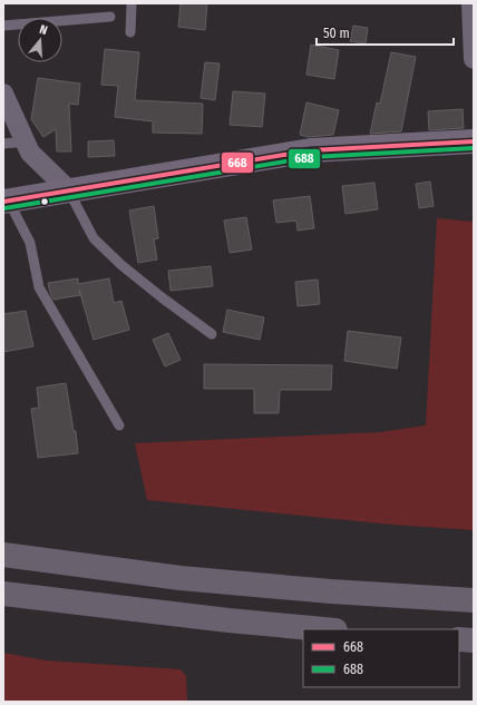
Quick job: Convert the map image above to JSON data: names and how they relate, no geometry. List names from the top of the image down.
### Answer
{
  "lines": ["transit line 668", "transit line 688"],
  "legend": ["668", "688"],
  "scale_bar": "50 m",
  "north": "top"
}
